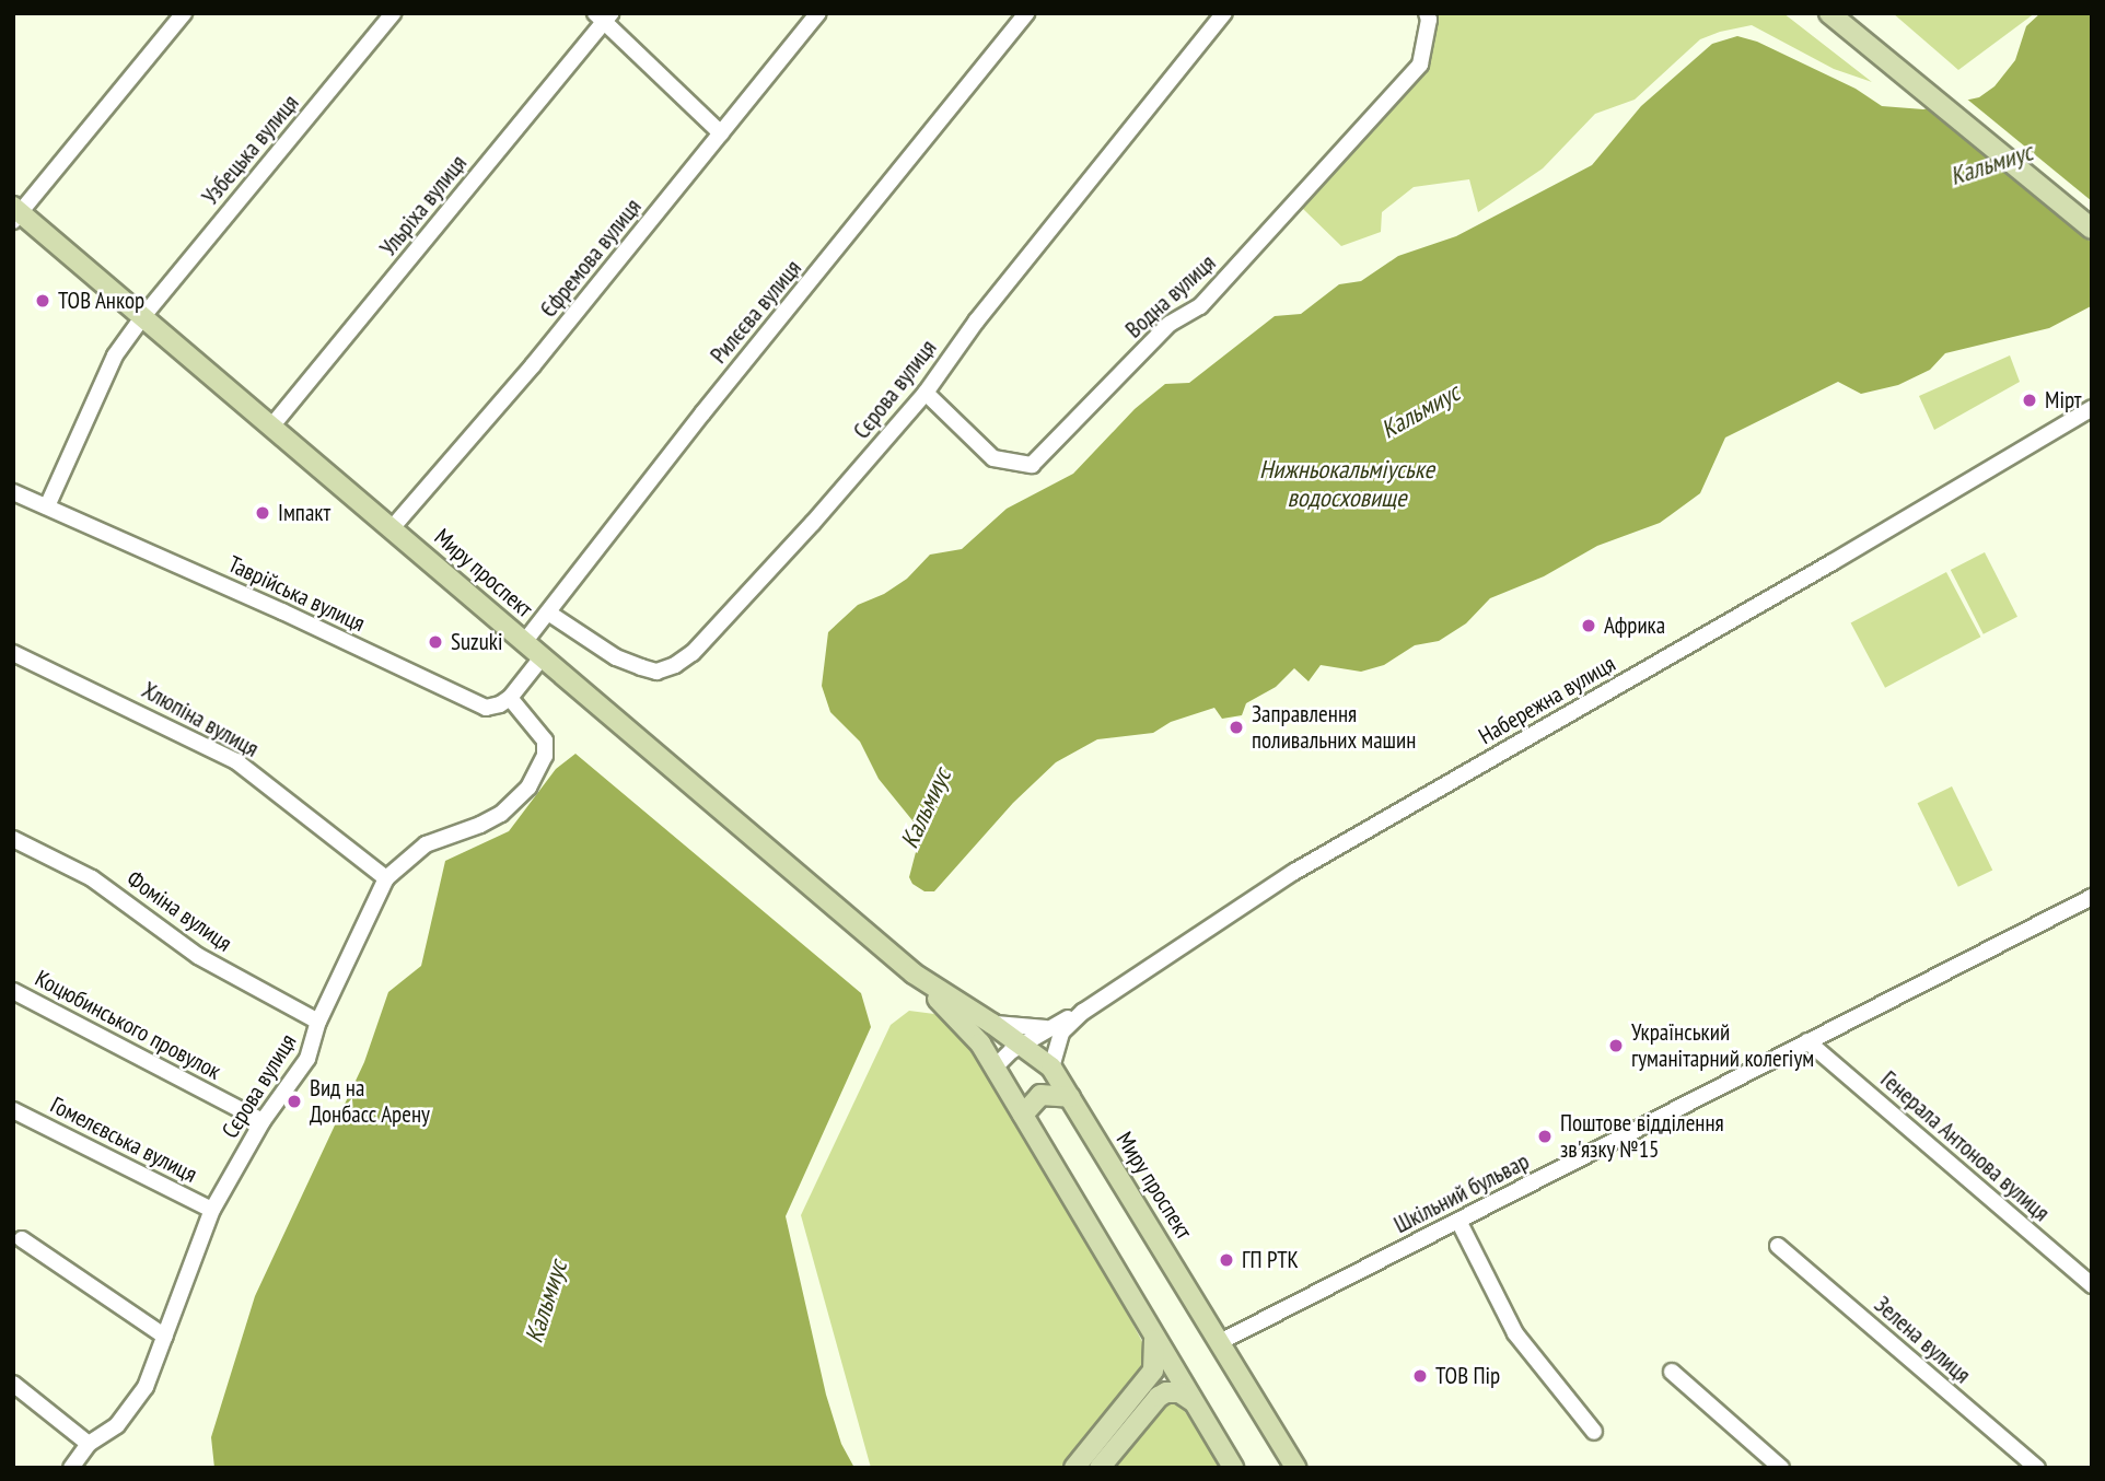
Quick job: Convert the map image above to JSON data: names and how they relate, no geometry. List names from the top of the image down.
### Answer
{
  "streets": {
    "main road": ["Миру проспект"],
    "street": [
      "Узбецька вулиця",
      "Ульріха вулиця",
      "Єфремова вулиця",
      "Водна вулиця",
      "Рилєєва вулиця",
      "Сєрова вулиця",
      "Таврійська вулиця",
      "Набережна вулиця",
      "Хлюпіна вулиця",
      "Фоміна вулиця",
      "Коцюбинського провулок",
      "Гомелєвська вулиця",
      "Генерала Антонова вулиця",
      "Шкільний бульвар",
      "Зелена вулиця"
    ]
  },
  "crossings": [
    ["Узбецька вулиця", "Миру проспект"],
    ["Узбецька вулиця", "Таврійська вулиця"],
    ["Ульріха вулиця", "Миру проспект"],
    ["Єфремова вулиця", "Миру проспект"],
    ["Водна вулиця", "Сєрова вулиця"],
    ["Рилєєва вулиця", "Сєрова вулиця"],
    ["Рилєєва вулиця", "Миру проспект"],
    ["Сєрова вулиця", "Таврійська вулиця"],
    ["Сєрова вулиця", "Хлюпіна вулиця"],
    ["Сєрова вулиця", "Фоміна вулиця"],
    ["Сєрова вулиця", "Коцюбинського провулок"],
    ["Сєрова вулиця", "Гомелєвська вулиця"],
    ["Миру проспект", "Шкільний бульвар"],
    ["Генерала Антонова вулиця", "Шкільний бульвар"]
  ],
  "water": ["Кальмиус", "Нижньокальміуське водосховище"],
  "places": [
    "ТОВ Анкор",
    "Мірт",
    "Iмпакт",
    "Африка",
    "Suzuki",
    "Заправлення поливальних машин",
    "Український гуманітарний колегіум",
    "Вид на Донбасс Арену",
    "Поштове відділення зв'язку №15",
    "ГП РТК",
    "ТОВ Пір"
  ]
}
